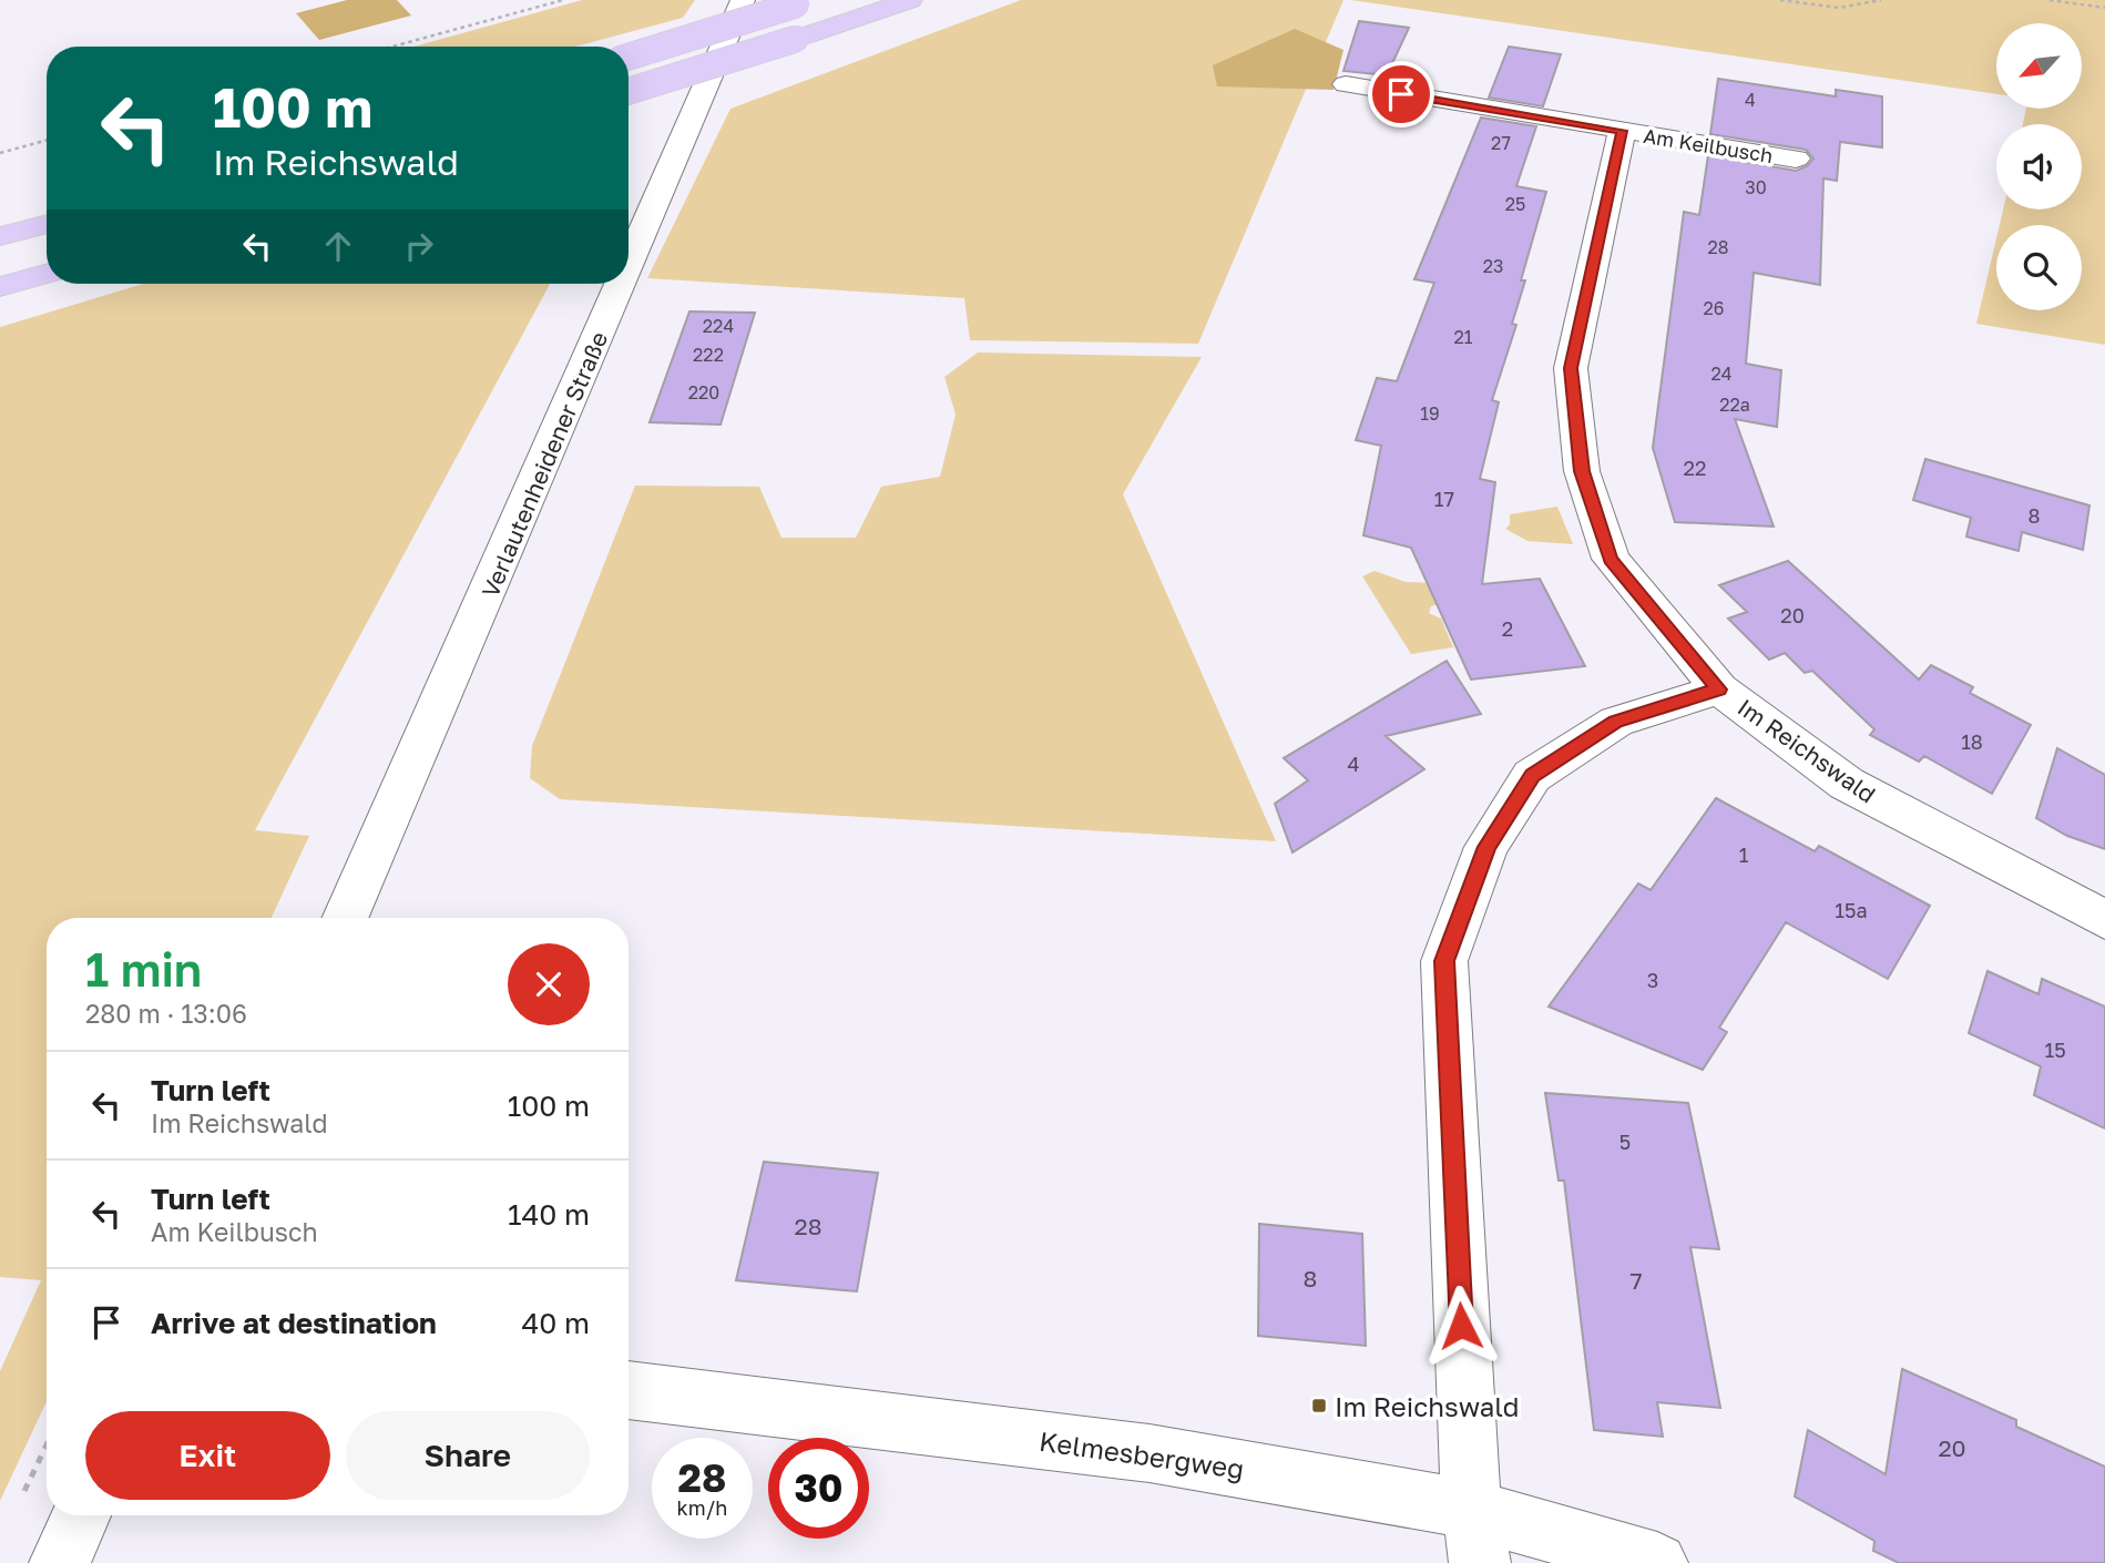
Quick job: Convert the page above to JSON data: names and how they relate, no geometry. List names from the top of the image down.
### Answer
{
  "streets": {
    "street": [
      "Am Keilbusch",
      "Verlautenheidener Straße",
      "Im Reichswald",
      "Kelmesbergweg"
    ]
  },
  "crossings": [
    ["Am Keilbusch", "Im Reichswald"]
  ],
  "places": {
    "transit": ["Im Reichswald"]
  },
  "house_numbers": [
    "4",
    "27",
    "30",
    "25",
    "28",
    "23",
    "26",
    "224",
    "21",
    "222",
    "24",
    "220",
    "22a",
    "19",
    "22",
    "17",
    "8",
    "20",
    "2",
    "18",
    "4",
    "1",
    "15a",
    "3",
    "15",
    "5",
    "28",
    "8",
    "7",
    "20"
  ],
  "north": "bottom left",
  "page": {
    "turn": ["100 m", "Im Reichswald"],
    "heading": ["1 min", "280 m · 13:06"],
    "list": [
      {
        "name": "Turn left",
        "note": "Im Reichswald",
        "value": "100 m"
      },
      {
        "name": "Turn left",
        "note": "Am Keilbusch",
        "value": "140 m"
      },
      {
        "name": "Arrive at destination",
        "value": "40 m"
      }
    ],
    "buttons": ["Exit", "Share"],
    "speed": "28 km/h",
    "limit": "30"
  }
}
